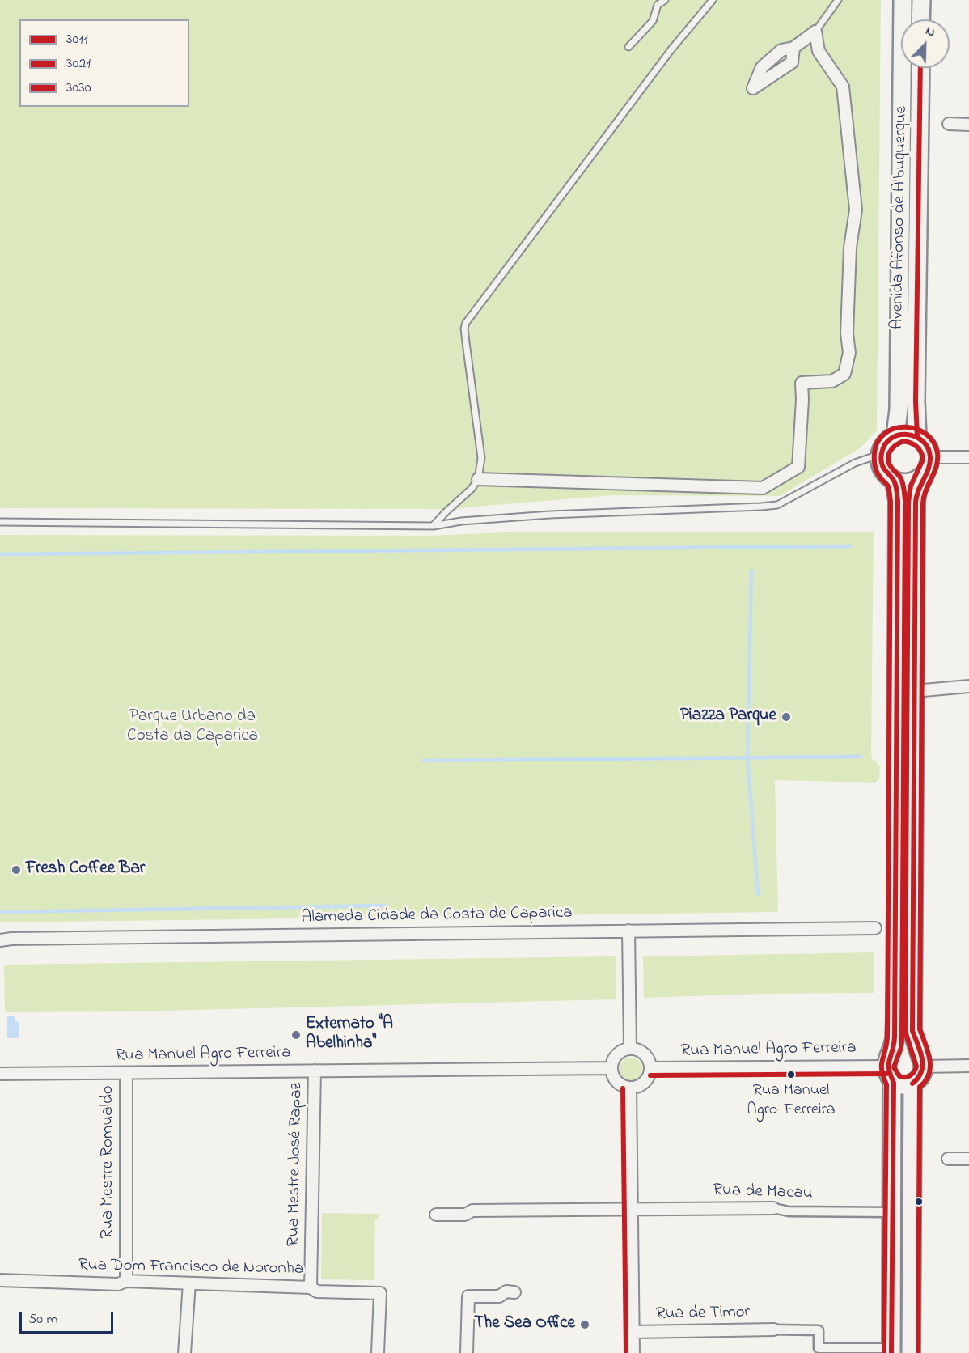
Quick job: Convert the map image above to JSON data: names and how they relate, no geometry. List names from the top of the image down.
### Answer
{
  "streets": {
    "main road": ["Avenida Afonso de Albuquerque"],
    "street": [
      "Alameda Cidade da Costa de Caparica",
      "Rua Manuel Agro Ferreira",
      "Rua Mestre Romualdo",
      "Rua Mestre José Rapaz",
      "Rua de Macau",
      "Rua Dom Francisco de Noronha",
      "Rua de Timor"
    ]
  },
  "crossings": [
    ["Rua Manuel Agro Ferreira", "Rua Mestre Romualdo"],
    ["Rua Manuel Agro Ferreira", "Rua Mestre José Rapaz"],
    ["Rua Mestre Romualdo", "Rua Dom Francisco de Noronha"],
    ["Rua Mestre José Rapaz", "Rua Dom Francisco de Noronha"]
  ],
  "parks": ["Parque Urbano da Costa da Caparica"],
  "places": [
    "Piazza Parque",
    "Fresh Coffee Bar",
    "Externato \"A Abelhinha\"",
    "Rua Manuel Agro-Ferreira",
    "The Sea Office"
  ],
  "lines": ["transit line 3011", "transit line 3030", "transit line 3021"],
  "legend": ["3011", "3021", "3030"],
  "scale_bar": "50 m",
  "north": "top right"
}
